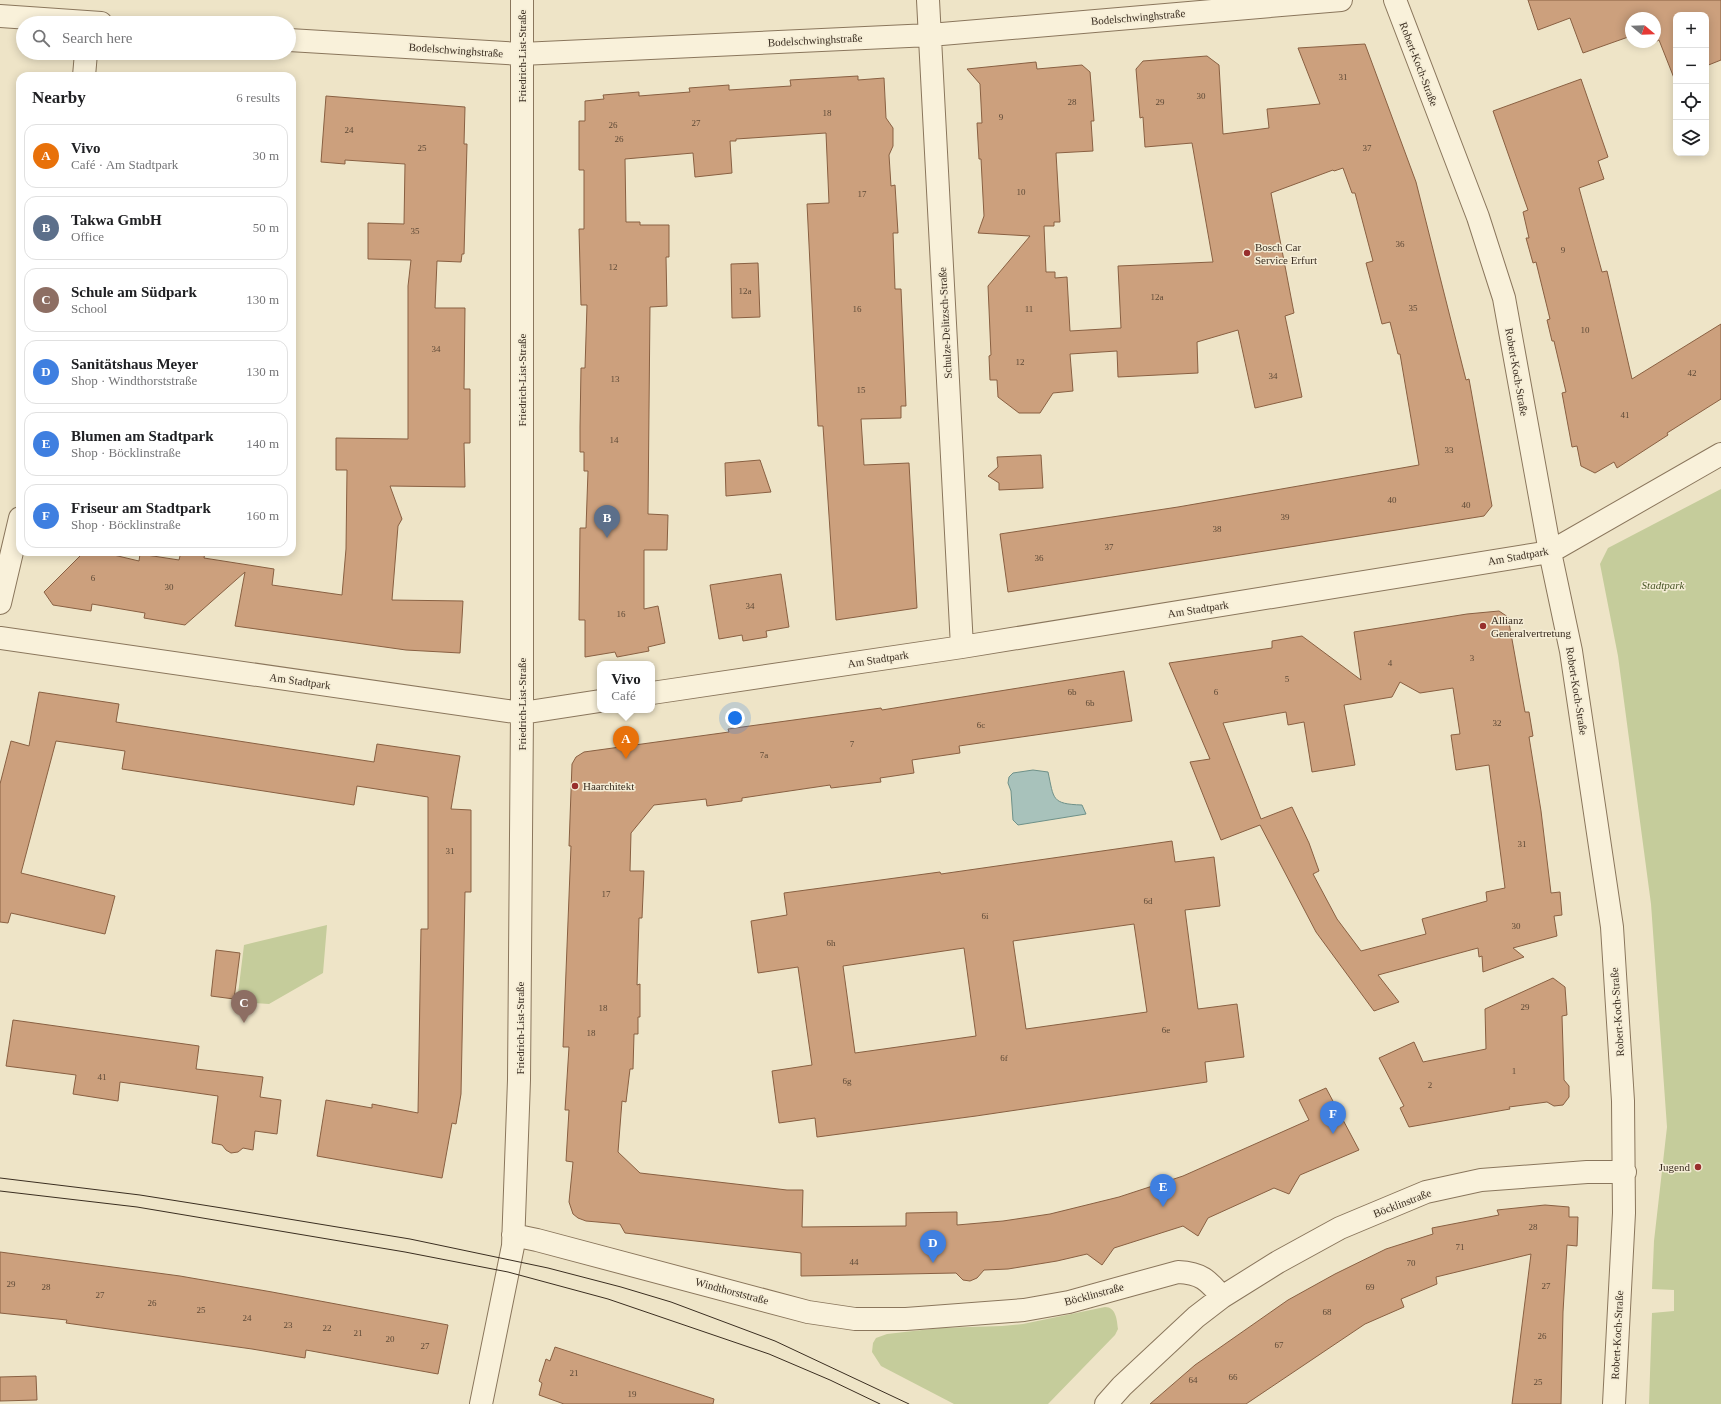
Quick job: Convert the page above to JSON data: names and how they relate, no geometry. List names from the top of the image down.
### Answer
{
  "streets": {
    "street": [
      "Bodelschwinghstraße",
      "Friedrich-List-Straße",
      "Robert-Koch-Straße",
      "Schulze-Delitzsch-Straße",
      "Am Stadtpark",
      "Böcklinstraße",
      "Windthorststraße"
    ]
  },
  "crossings": [
    ["Bodelschwinghstraße", "Friedrich-List-Straße"],
    ["Bodelschwinghstraße", "Schulze-Delitzsch-Straße"],
    ["Friedrich-List-Straße", "Am Stadtpark"],
    ["Friedrich-List-Straße", "Windthorststraße"],
    ["Robert-Koch-Straße", "Am Stadtpark"],
    ["Robert-Koch-Straße", "Böcklinstraße"],
    ["Schulze-Delitzsch-Straße", "Am Stadtpark"],
    ["Böcklinstraße", "Windthorststraße"]
  ],
  "parks": ["Stadtpark"],
  "places": [
    "Bosch Car Service Erfurt",
    "Allianz Generalvertretung",
    "Haarchitekt",
    "Jugend"
  ],
  "house_numbers": [
    "31",
    "30",
    "28",
    "29",
    "18",
    "9",
    "27",
    "26",
    "24",
    "26",
    "25",
    "37",
    "10",
    "17",
    "35",
    "36",
    "9",
    "12",
    "12a",
    "12a",
    "35",
    "16",
    "11",
    "10",
    "34",
    "12",
    "42",
    "34",
    "13",
    "15",
    "41",
    "14",
    "33",
    "40",
    "40",
    "39",
    "38",
    "37",
    "36",
    "6",
    "30",
    "34",
    "16",
    "3",
    "4",
    "5",
    "6b",
    "6",
    "6b",
    "32",
    "6c",
    "7",
    "7a",
    "31",
    "31",
    "17",
    "6d",
    "6i",
    "30",
    "6h",
    "29",
    "18",
    "6e",
    "18",
    "6f",
    "1",
    "41",
    "6g",
    "2",
    "28",
    "71",
    "44",
    "70",
    "29",
    "27",
    "28",
    "69",
    "27",
    "26",
    "25",
    "68",
    "24",
    "23",
    "22",
    "21",
    "26",
    "20",
    "67",
    "27",
    "21",
    "66",
    "64",
    "25",
    "19"
  ],
  "north": "right",
  "page": {
    "map_buttons": ["+", "−"],
    "search": "Search here",
    "heading": ["Nearby", "6 results"],
    "list": [
      {
        "mark": "A",
        "name": "Vivo",
        "note": "Café · Am Stadtpark",
        "value": "30 m"
      },
      {
        "mark": "B",
        "name": "Takwa GmbH",
        "note": "Office",
        "value": "50 m"
      },
      {
        "mark": "C",
        "name": "Schule am Südpark",
        "note": "School",
        "value": "130 m"
      },
      {
        "mark": "D",
        "name": "Sanitätshaus Meyer",
        "note": "Shop · Windthorststraße",
        "value": "130 m"
      },
      {
        "mark": "E",
        "name": "Blumen am Stadtpark",
        "note": "Shop · Böcklinstraße",
        "value": "140 m"
      },
      {
        "mark": "F",
        "name": "Friseur am Stadtpark",
        "note": "Shop · Böcklinstraße",
        "value": "160 m"
      }
    ],
    "pins": [
      "B",
      "A",
      "C",
      "F",
      "E",
      "D"
    ],
    "popup": ["Vivo", "Café"]
  }
}
